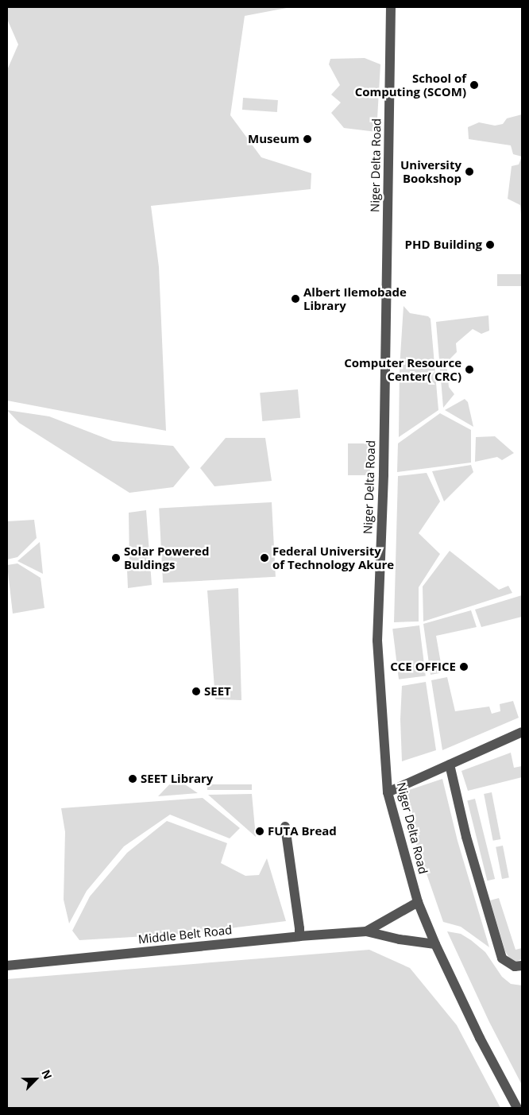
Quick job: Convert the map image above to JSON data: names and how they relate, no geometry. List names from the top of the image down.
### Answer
{
  "streets": {
    "street": ["Niger Delta Road", "Middle Belt Road"]
  },
  "crossings": [
    ["Niger Delta Road", "Middle Belt Road"]
  ],
  "places": [
    "School of Computing (SCOM)",
    "Museum",
    "University Bookshop",
    "PHD Building",
    "Albert Ilemobade Library",
    "Computer Resource Center( CRC)",
    "Solar Powered Buldings",
    "Federal University of Technology Akure",
    "CCE OFFICE",
    "SEET",
    "SEET Library",
    "FUTA Bread"
  ],
  "north": "top right"
}
